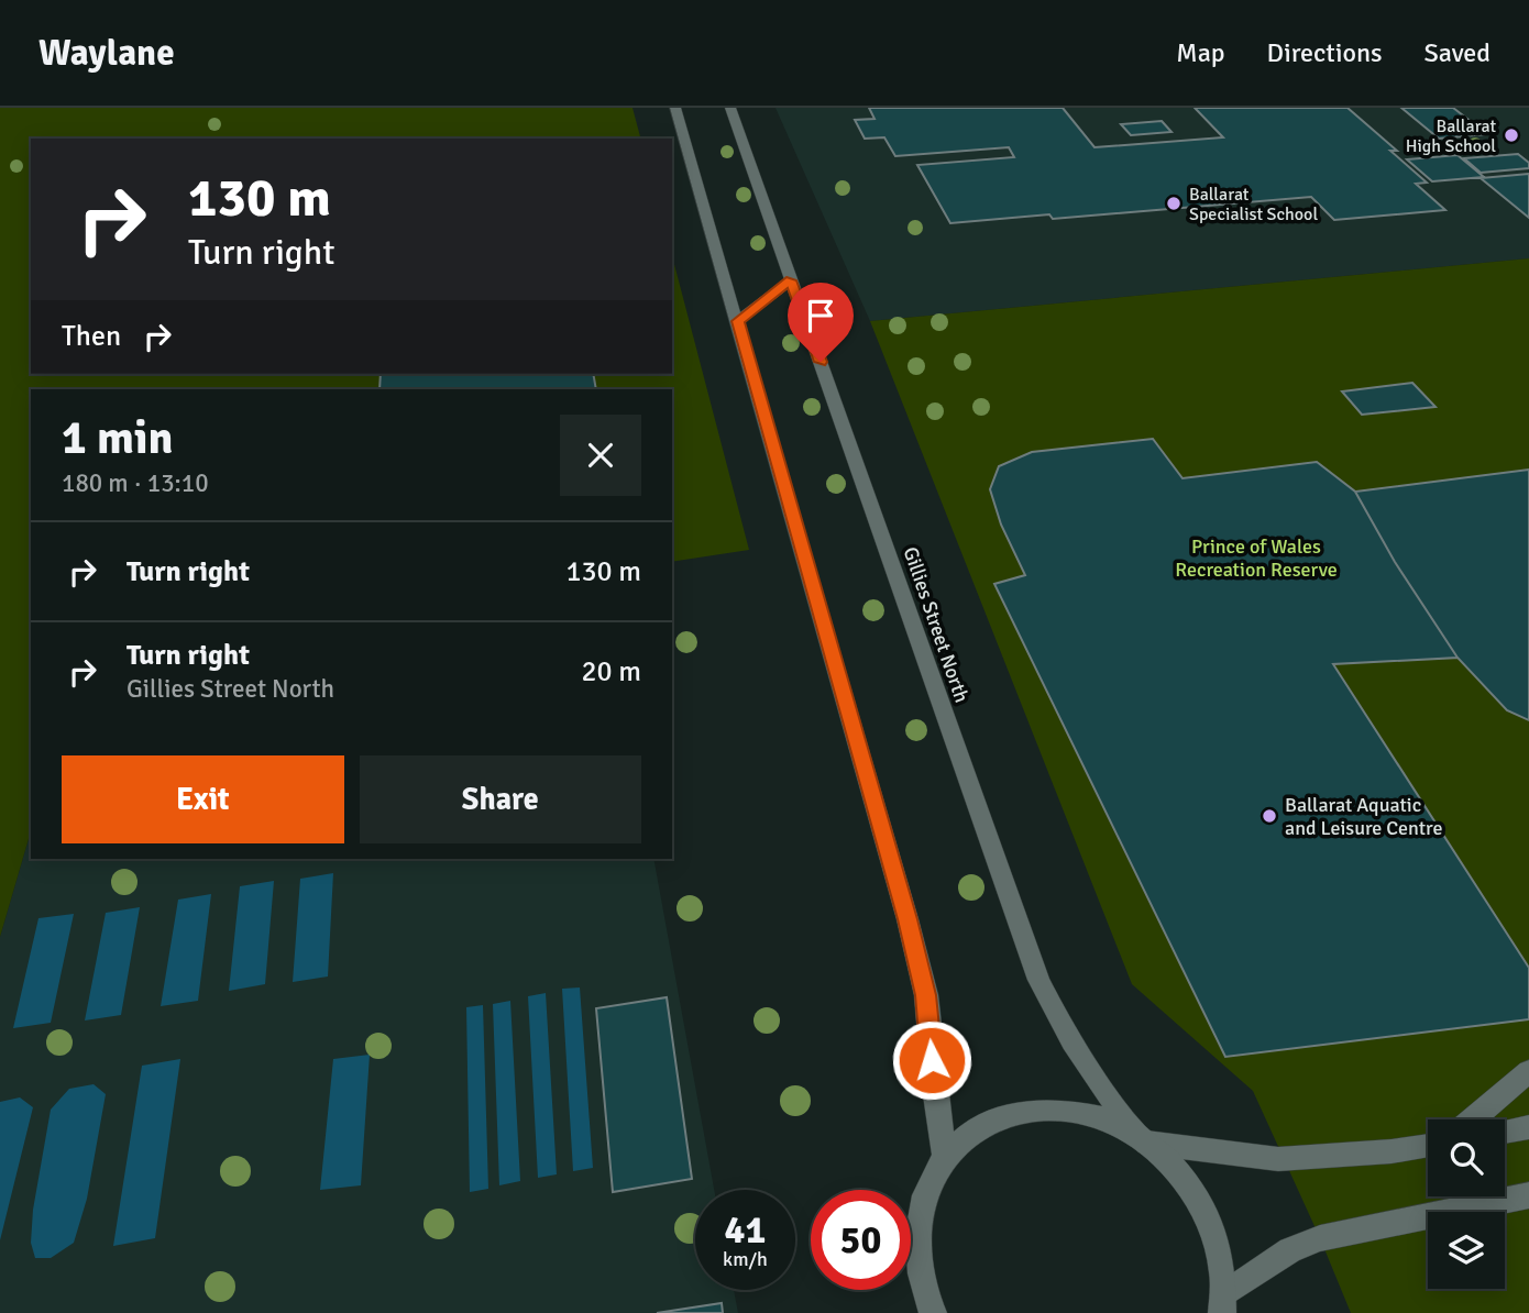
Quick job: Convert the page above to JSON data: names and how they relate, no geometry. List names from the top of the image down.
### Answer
{
  "streets": {
    "main road": ["Gillies Street North"]
  },
  "parks": ["Prince of Wales Recreation Reserve"],
  "places": ["Ballarat High School", "Ballarat Specialist School", "Ballarat Aquatic and Leisure Centre"],
  "page": {
    "header": "Waylane",
    "nav": ["Map", "Directions", "Saved"],
    "turn": ["130 m", "Turn right"],
    "then": "Then",
    "heading": ["1 min", "180 m · 13:10"],
    "list": [
      {
        "name": "Turn right",
        "value": "130 m"
      },
      {
        "name": "Turn right",
        "note": "Gillies Street North",
        "value": "20 m"
      }
    ],
    "buttons": ["Exit", "Share"],
    "speed": "41 km/h",
    "limit": "50"
  }
}
